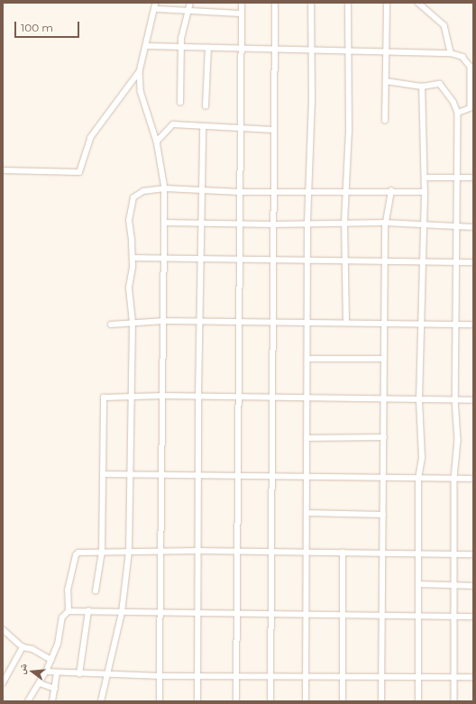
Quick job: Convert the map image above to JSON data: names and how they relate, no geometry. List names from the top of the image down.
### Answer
{
  "scale_bar": "100 m",
  "north": "left"
}
